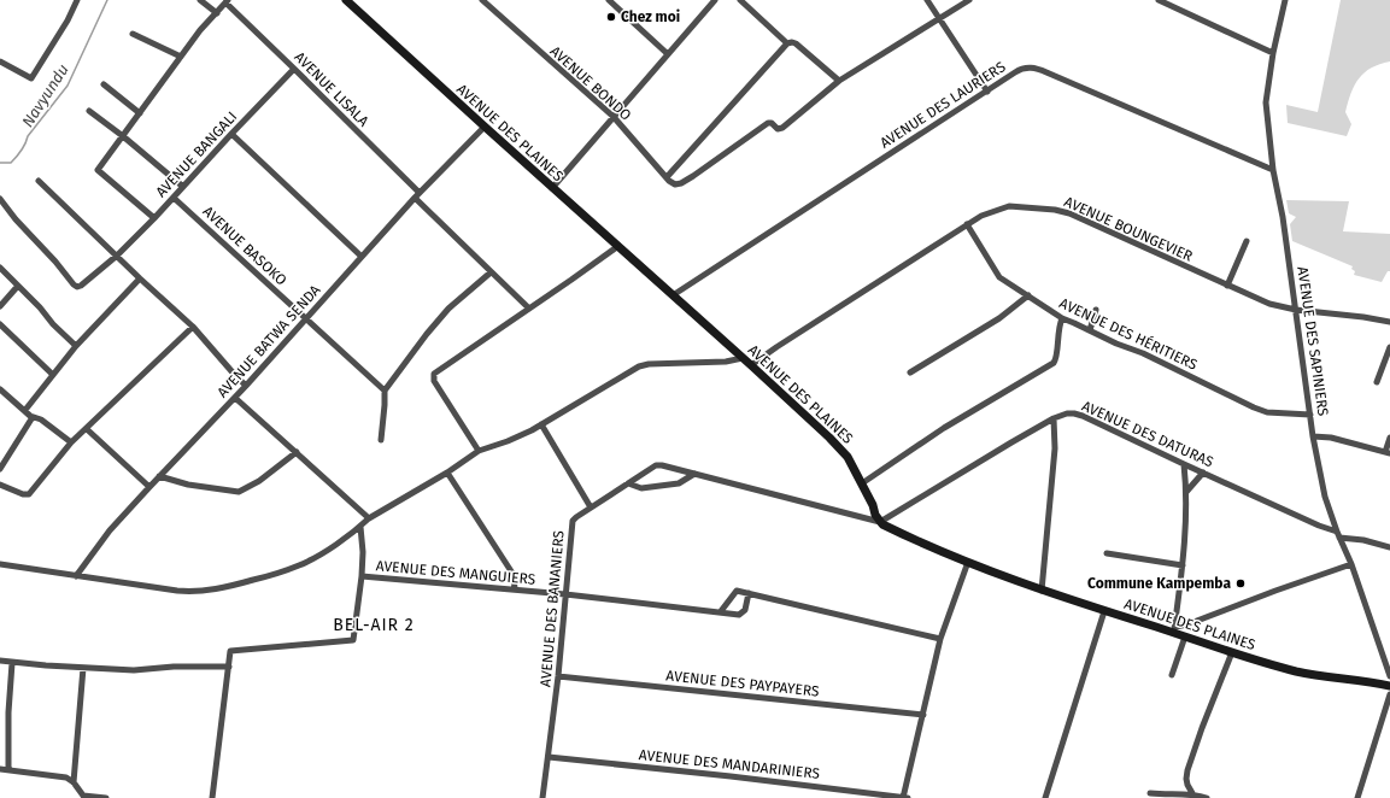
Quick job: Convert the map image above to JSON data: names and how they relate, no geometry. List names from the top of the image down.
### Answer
{
  "streets": {
    "street": [
      "AVENUE BONDO",
      "AVENUE LISALA",
      "AVENUE DES LAURIERS",
      "AVENUE DES PLAINES",
      "AVENUE BANGALI",
      "AVENUE BOUNGEVIER",
      "AVENUE BASOKO",
      "AVENUE DES HÉRITIERS",
      "AVENUE BATWA SENDA",
      "AVENUE DES SAPINIERS",
      "AVENUE DES DATURAS",
      "AVENUE DES MANGUIERS",
      "AVENUE DES BANANIERS",
      "AVENUE DES PAYPAYERS",
      "AVENUE DES MANDARINIERS"
    ]
  },
  "crossings": [
    ["AVENUE LISALA", "AVENUE BANGALI"],
    ["AVENUE LISALA", "AVENUE BATWA SENDA"],
    ["AVENUE DES LAURIERS", "AVENUE DES PLAINES"],
    ["AVENUE DES LAURIERS", "AVENUE DES SAPINIERS"],
    ["AVENUE DES PLAINES", "AVENUE BOUNGEVIER"],
    ["AVENUE DES PLAINES", "AVENUE BATWA SENDA"],
    ["AVENUE DES PLAINES", "AVENUE DES DATURAS"],
    ["AVENUE DES PLAINES", "AVENUE DES BANANIERS"],
    ["AVENUE BANGALI", "AVENUE BASOKO"],
    ["AVENUE BOUNGEVIER", "AVENUE DES HÉRITIERS"],
    ["AVENUE BOUNGEVIER", "AVENUE DES SAPINIERS"],
    ["AVENUE BASOKO", "AVENUE BATWA SENDA"],
    ["AVENUE DES HÉRITIERS", "AVENUE DES SAPINIERS"],
    ["AVENUE DES SAPINIERS", "AVENUE DES DATURAS"],
    ["AVENUE DES DATURAS", "AVENUE DES BANANIERS"],
    ["AVENUE DES MANGUIERS", "AVENUE DES BANANIERS"],
    ["AVENUE DES BANANIERS", "AVENUE DES PAYPAYERS"],
    ["AVENUE DES BANANIERS", "AVENUE DES MANDARINIERS"]
  ],
  "districts": ["BEL-AIR 2"],
  "water": ["Navyundu"],
  "places": ["Chez moi", "Commune Kampemba"]
}
